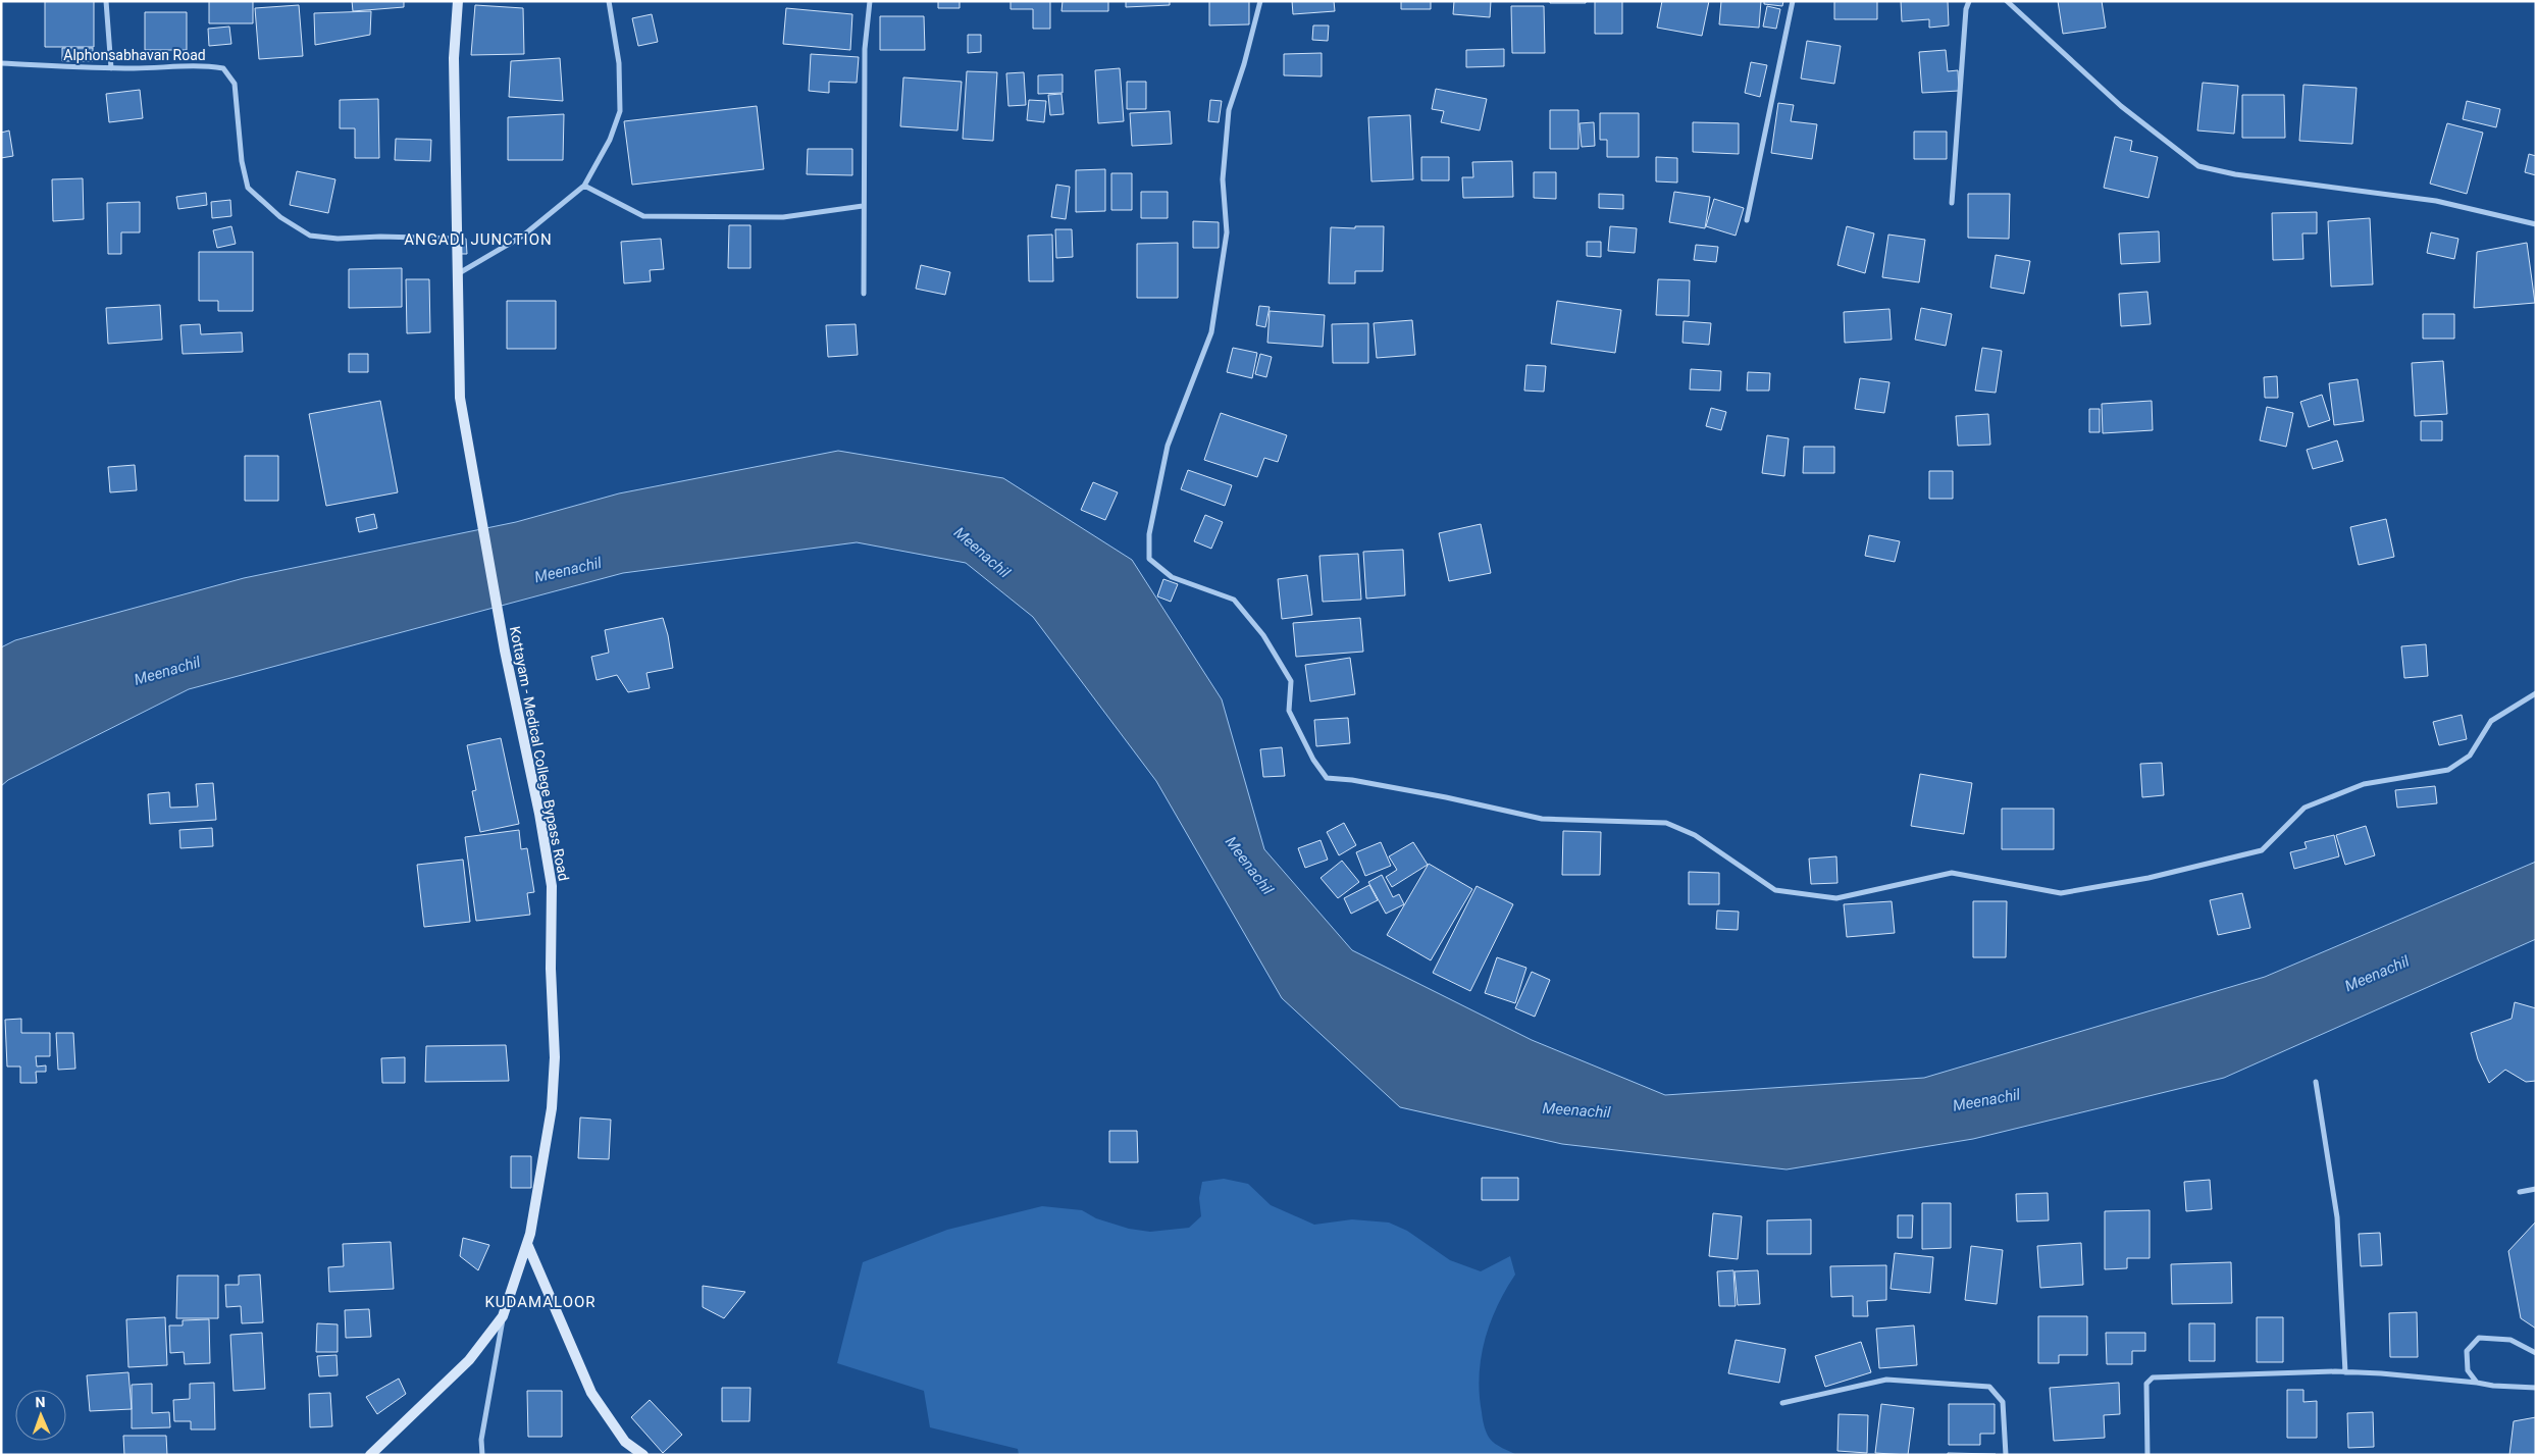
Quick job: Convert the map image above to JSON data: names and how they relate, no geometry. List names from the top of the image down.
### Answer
{
  "streets": {
    "main road": ["Kottayam - Medical College Bypass Road"],
    "street": ["Alphonsabhavan Road"]
  },
  "crossings": [
    ["Alphonsabhavan Road", "Kottayam - Medical College Bypass Road"]
  ],
  "districts": ["ANGADI JUNCTION", "KUDAMALOOR"],
  "water": ["Meenachil"],
  "north": "top"
}
